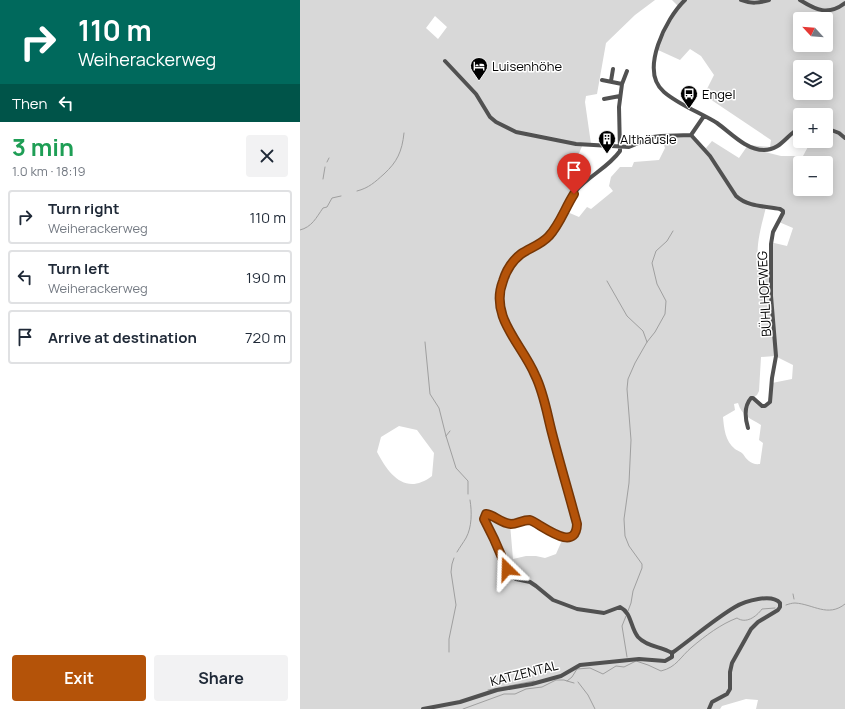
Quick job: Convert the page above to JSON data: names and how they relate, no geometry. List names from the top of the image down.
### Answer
{
  "streets": {
    "street": ["BÜHLHOFWEG", "KATZENTAL"]
  },
  "places": {
    "hotel": ["Luisenhöhe"],
    "bus stop": ["Engel"],
    "building": ["Althäusle"]
  },
  "north": "top left",
  "page": {
    "turn": ["110 m", "Weiherackerweg"],
    "map_buttons": ["+", "−"],
    "then": "Then",
    "heading": ["3 min", "1.0 km · 18:19"],
    "list": [
      {
        "name": "Turn right",
        "note": "Weiherackerweg",
        "value": "110 m"
      },
      {
        "name": "Turn left",
        "note": "Weiherackerweg",
        "value": "190 m"
      },
      {
        "name": "Arrive at destination",
        "value": "720 m"
      }
    ],
    "buttons": ["Exit", "Share"]
  }
}
